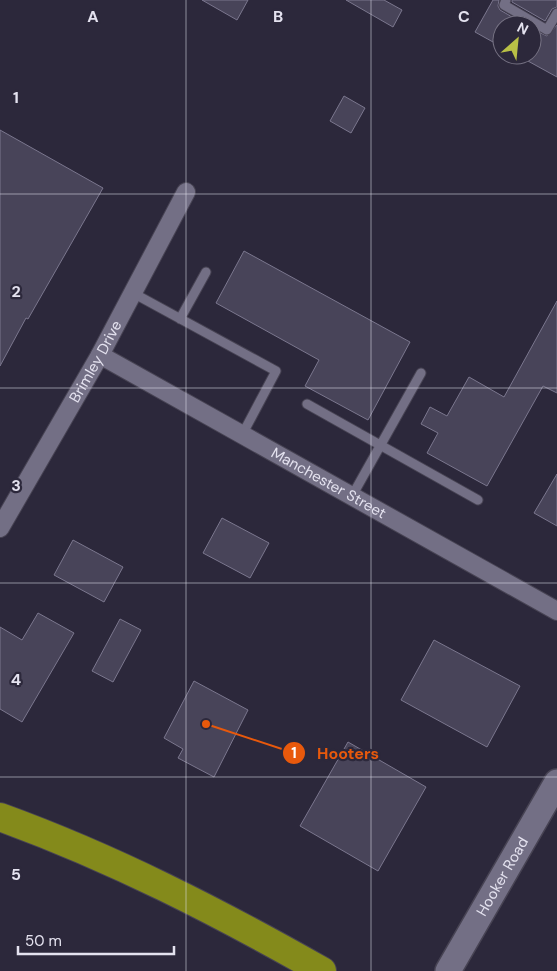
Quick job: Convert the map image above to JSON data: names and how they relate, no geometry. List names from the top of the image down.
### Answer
{
  "streets": {
    "main road": ["Hooker Road"],
    "street": ["Brimley Drive", "Manchester Street"]
  },
  "crossings": [
    ["Brimley Drive", "Manchester Street"]
  ],
  "places": ["Hooters"],
  "scale_bar": "50 m",
  "north": "top right",
  "grid": {
    "columns": ["A", "B", "C"],
    "rows": [
      "1",
      "2",
      "3",
      "4",
      "5"
    ]
  }
}
